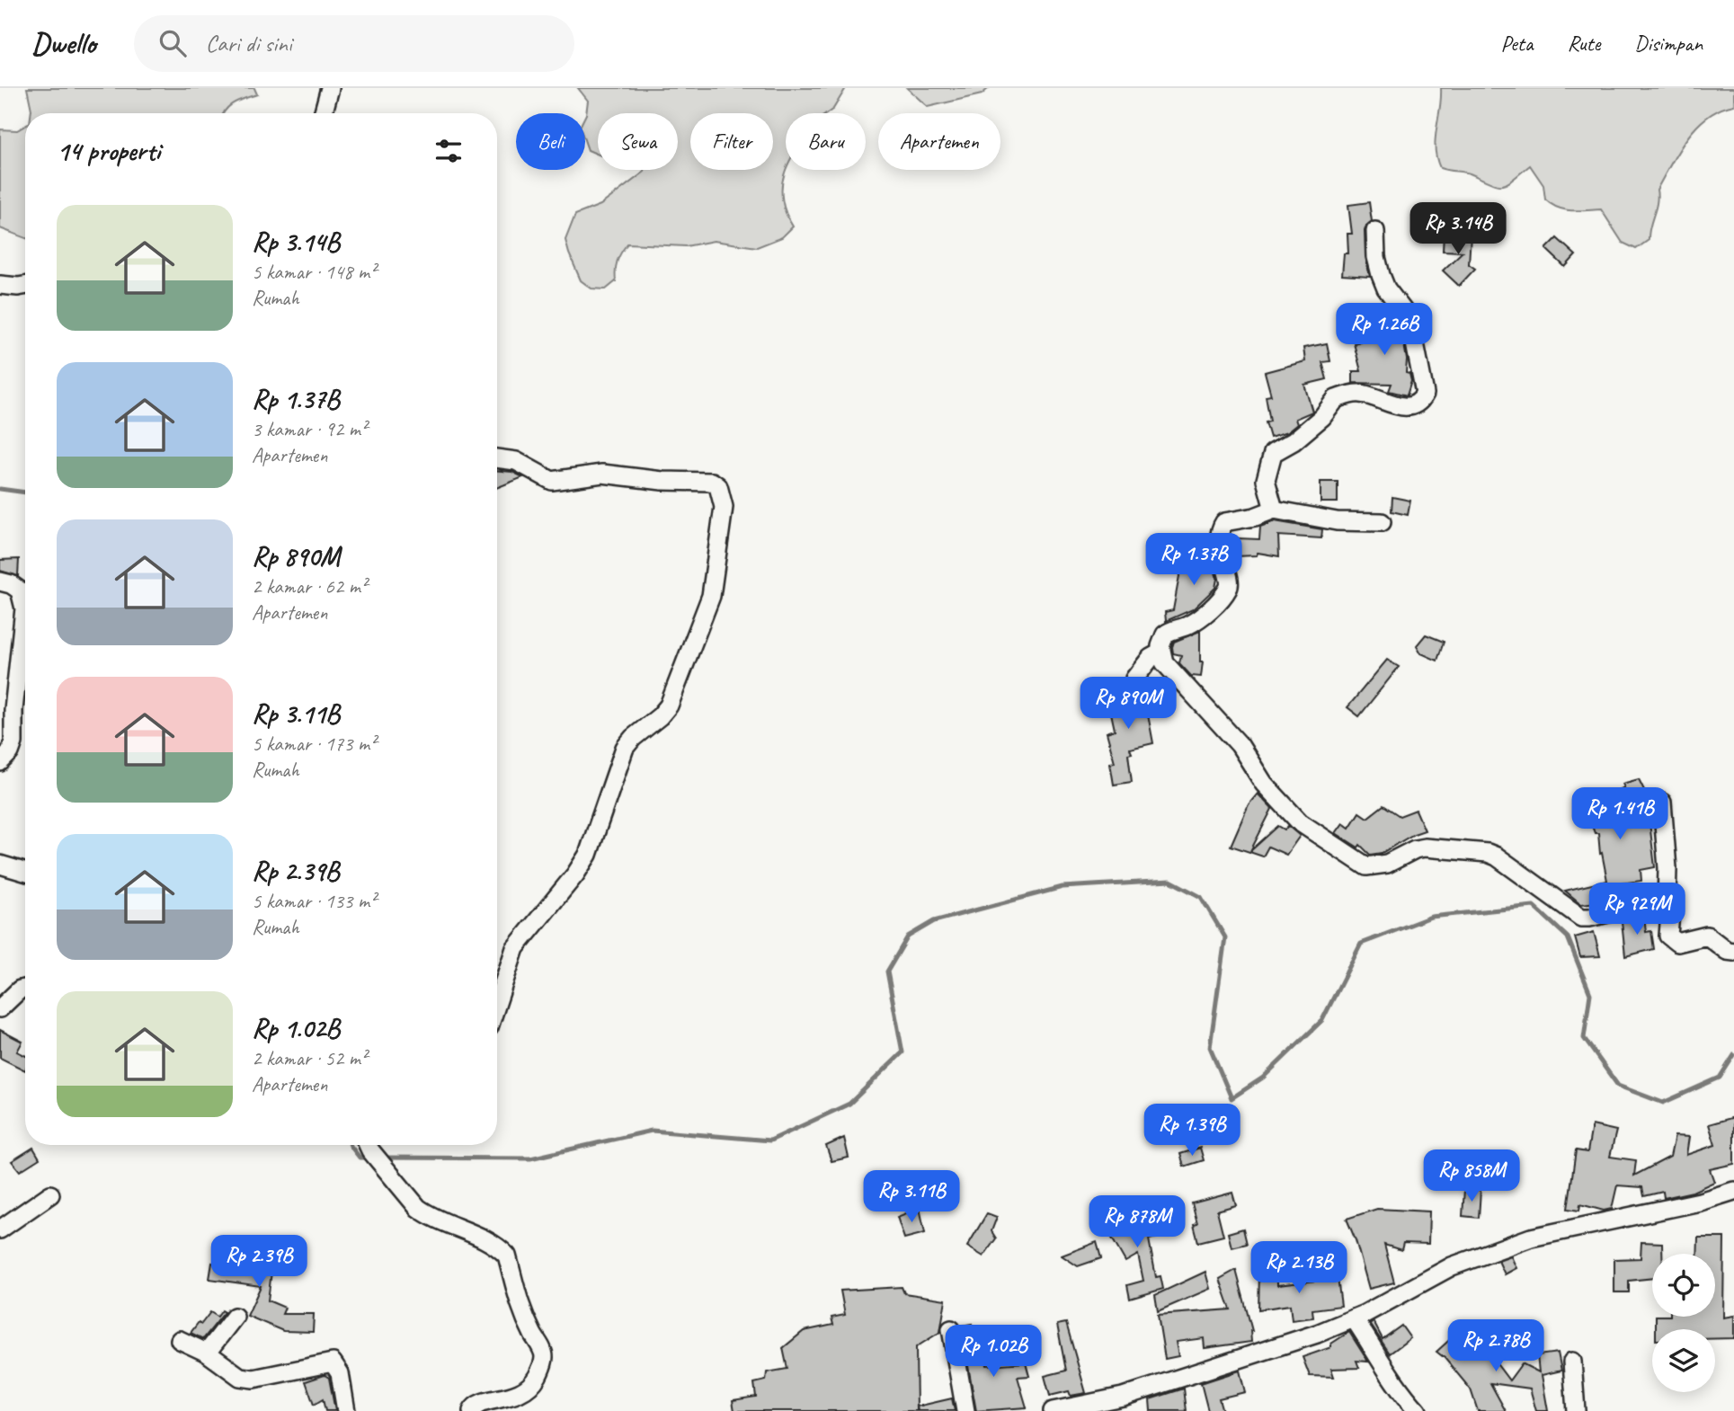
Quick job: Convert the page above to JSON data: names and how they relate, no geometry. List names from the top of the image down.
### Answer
{
  "page": {
    "header": "Dwello",
    "search": "Cari di sini",
    "nav": ["Peta", "Rute", "Disimpan"],
    "chip": [
      "Beli",
      "Sewa",
      "Filter",
      "Baru",
      "Apartemen"
    ],
    "heading": "14 properti",
    "list": [
      {
        "name": "Rp 3.14B",
        "note": "5 kamar · 148 m² · Rumah"
      },
      {
        "name": "Rp 1.37B",
        "note": "3 kamar · 92 m² · Apartemen"
      },
      {
        "name": "Rp 890M",
        "note": "2 kamar · 62 m² · Apartemen"
      },
      {
        "name": "Rp 3.11B",
        "note": "5 kamar · 173 m² · Rumah"
      },
      {
        "name": "Rp 2.39B",
        "note": "5 kamar · 133 m² · Rumah"
      },
      {
        "name": "Rp 1.02B",
        "note": "2 kamar · 52 m² · Apartemen"
      }
    ],
    "price": [
      "Rp 3.14B",
      "Rp 1.26B",
      "Rp 1.37B",
      "Rp 890M",
      "Rp 1.41B",
      "Rp 929M",
      "Rp 1.39B",
      "Rp 858M",
      "Rp 3.11B",
      "Rp 878M",
      "Rp 2.39B",
      "Rp 2.13B",
      "Rp 2.78B",
      "Rp 1.02B"
    ]
  }
}
